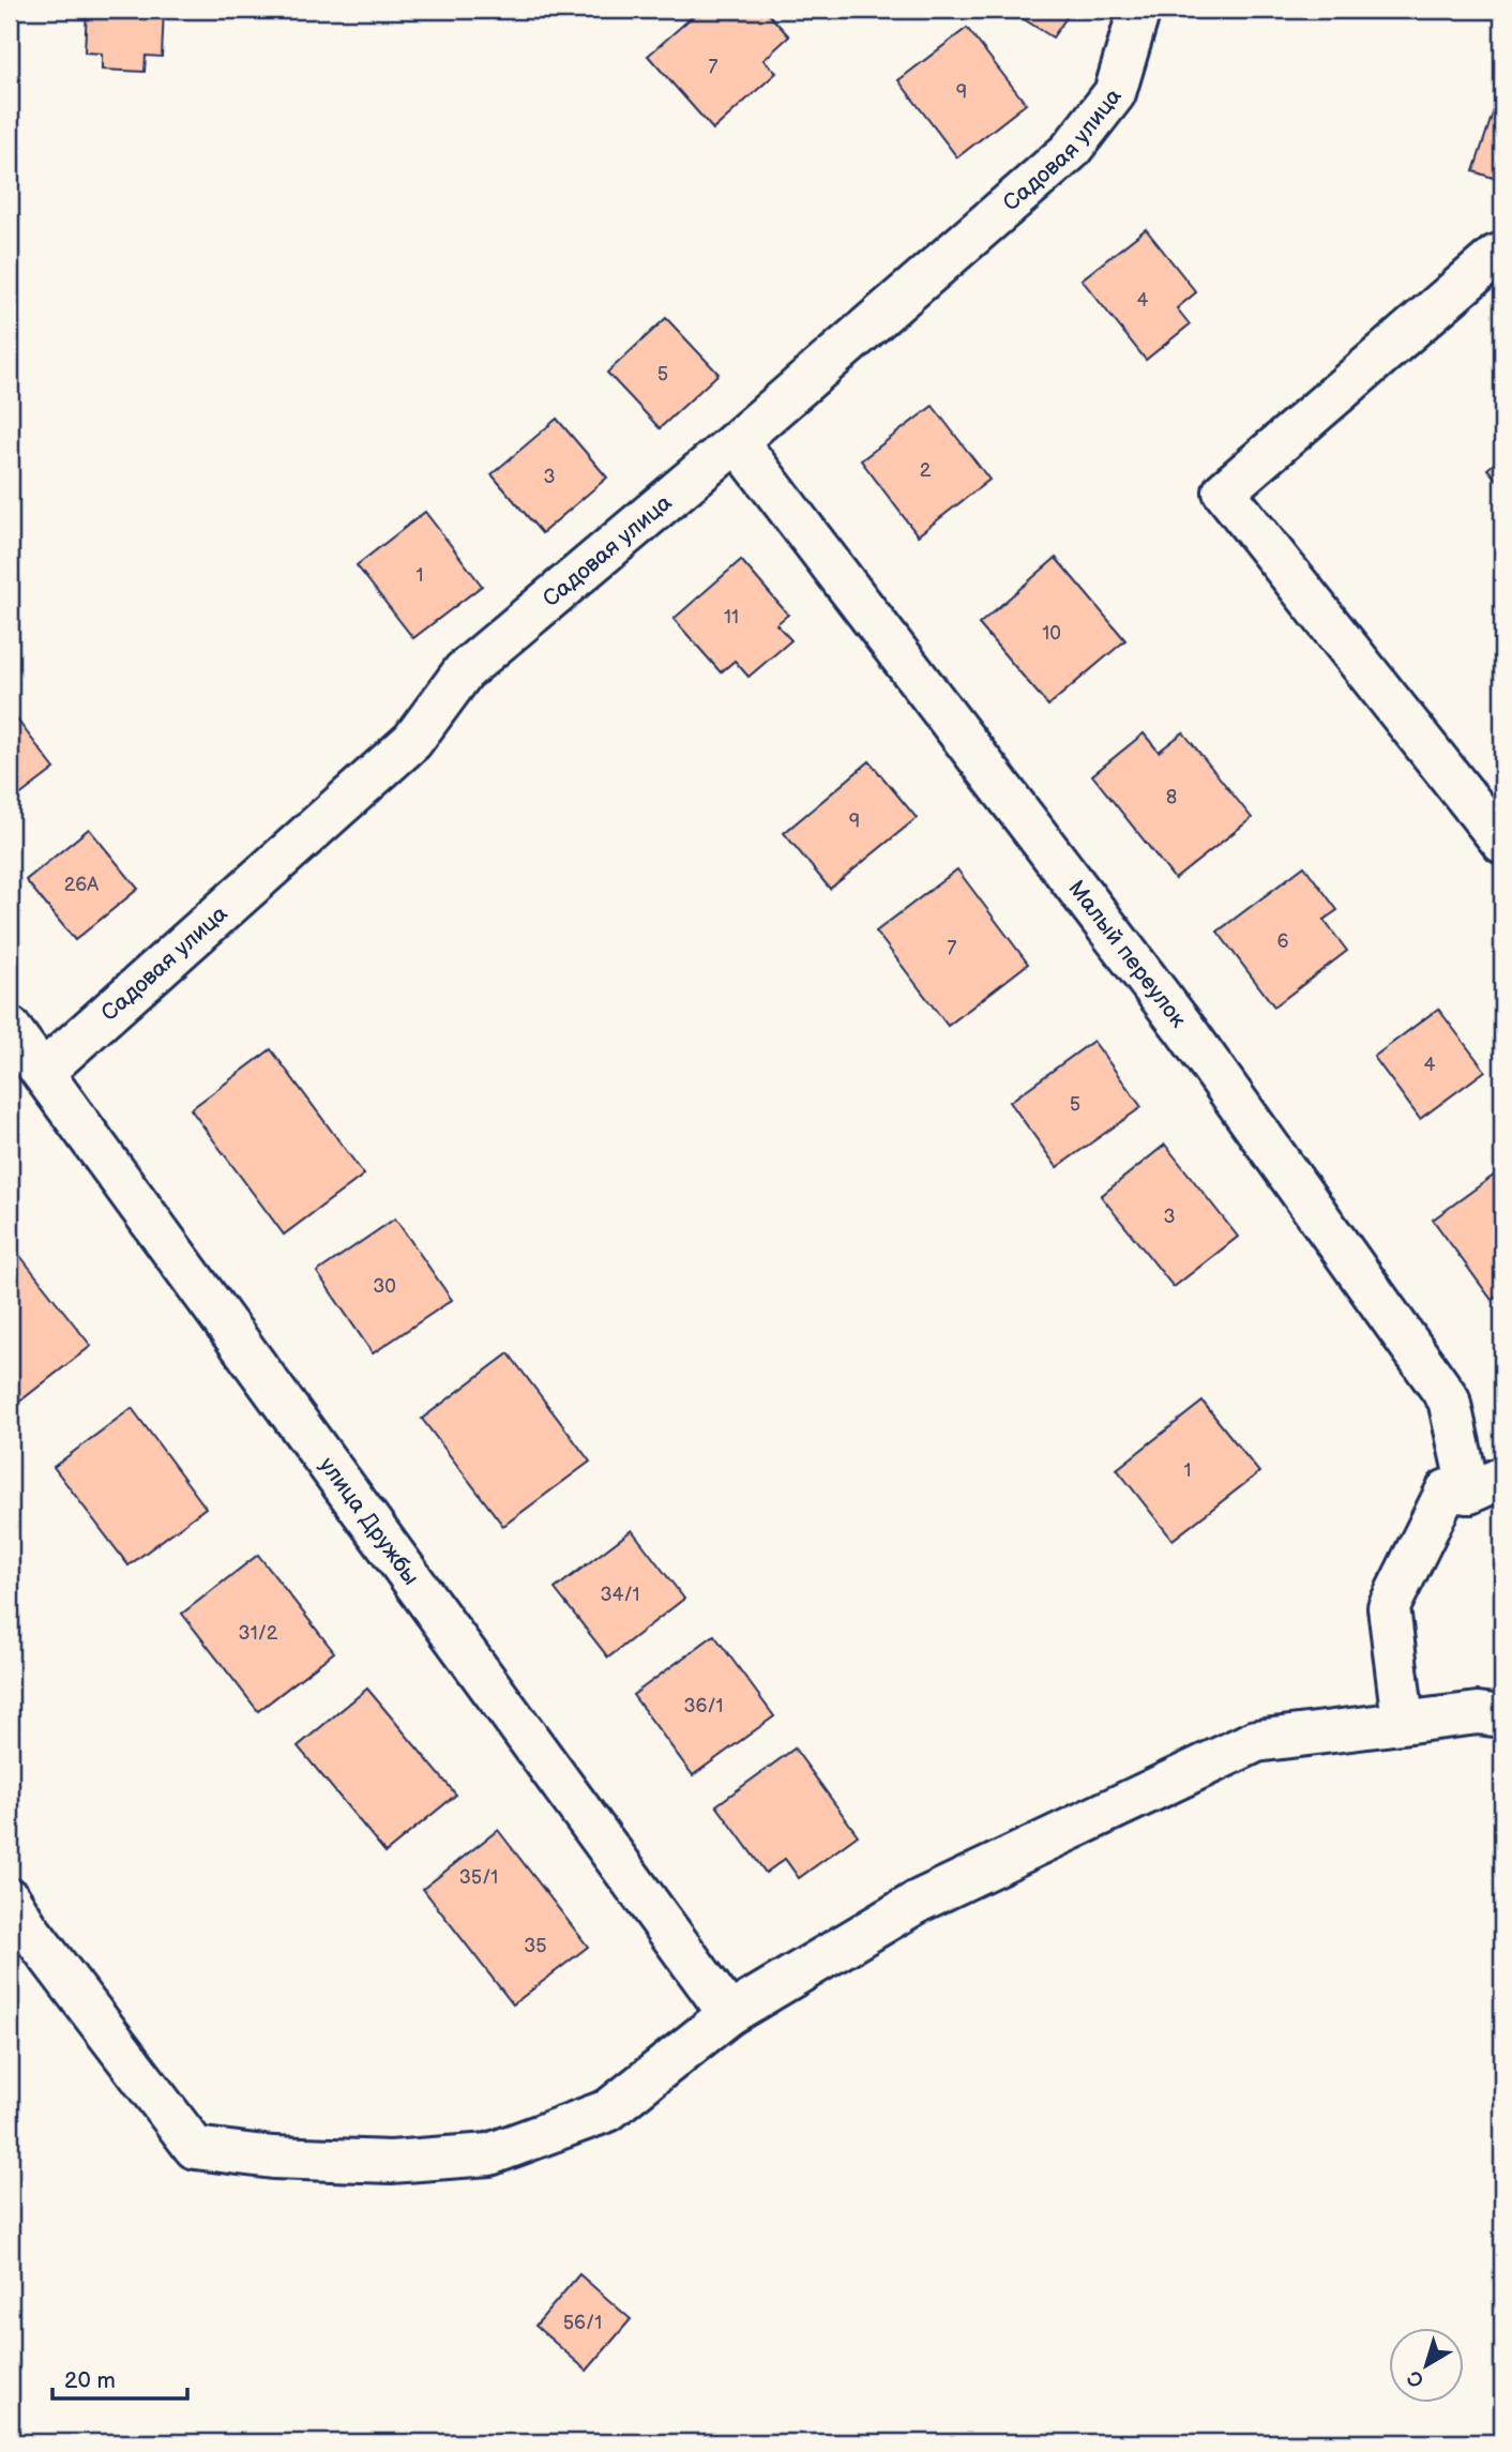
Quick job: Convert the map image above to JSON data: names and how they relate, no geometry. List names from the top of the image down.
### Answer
{
  "streets": {
    "street": ["Садовая улица", "Малый переулок", "улица Дружбы"]
  },
  "crossings": [
    ["Садовая улица", "Малый переулок"],
    ["Садовая улица", "улица Дружбы"]
  ],
  "house_numbers": [
    "7",
    "9",
    "4",
    "5",
    "2",
    "3",
    "1",
    "11",
    "10",
    "8",
    "9",
    "26А",
    "6",
    "7",
    "4",
    "5",
    "3",
    "30",
    "1",
    "34/1",
    "31/2",
    "36/1",
    "35/1",
    "35",
    "56/1"
  ],
  "scale_bar": "20 m",
  "north": "bottom left"
}
